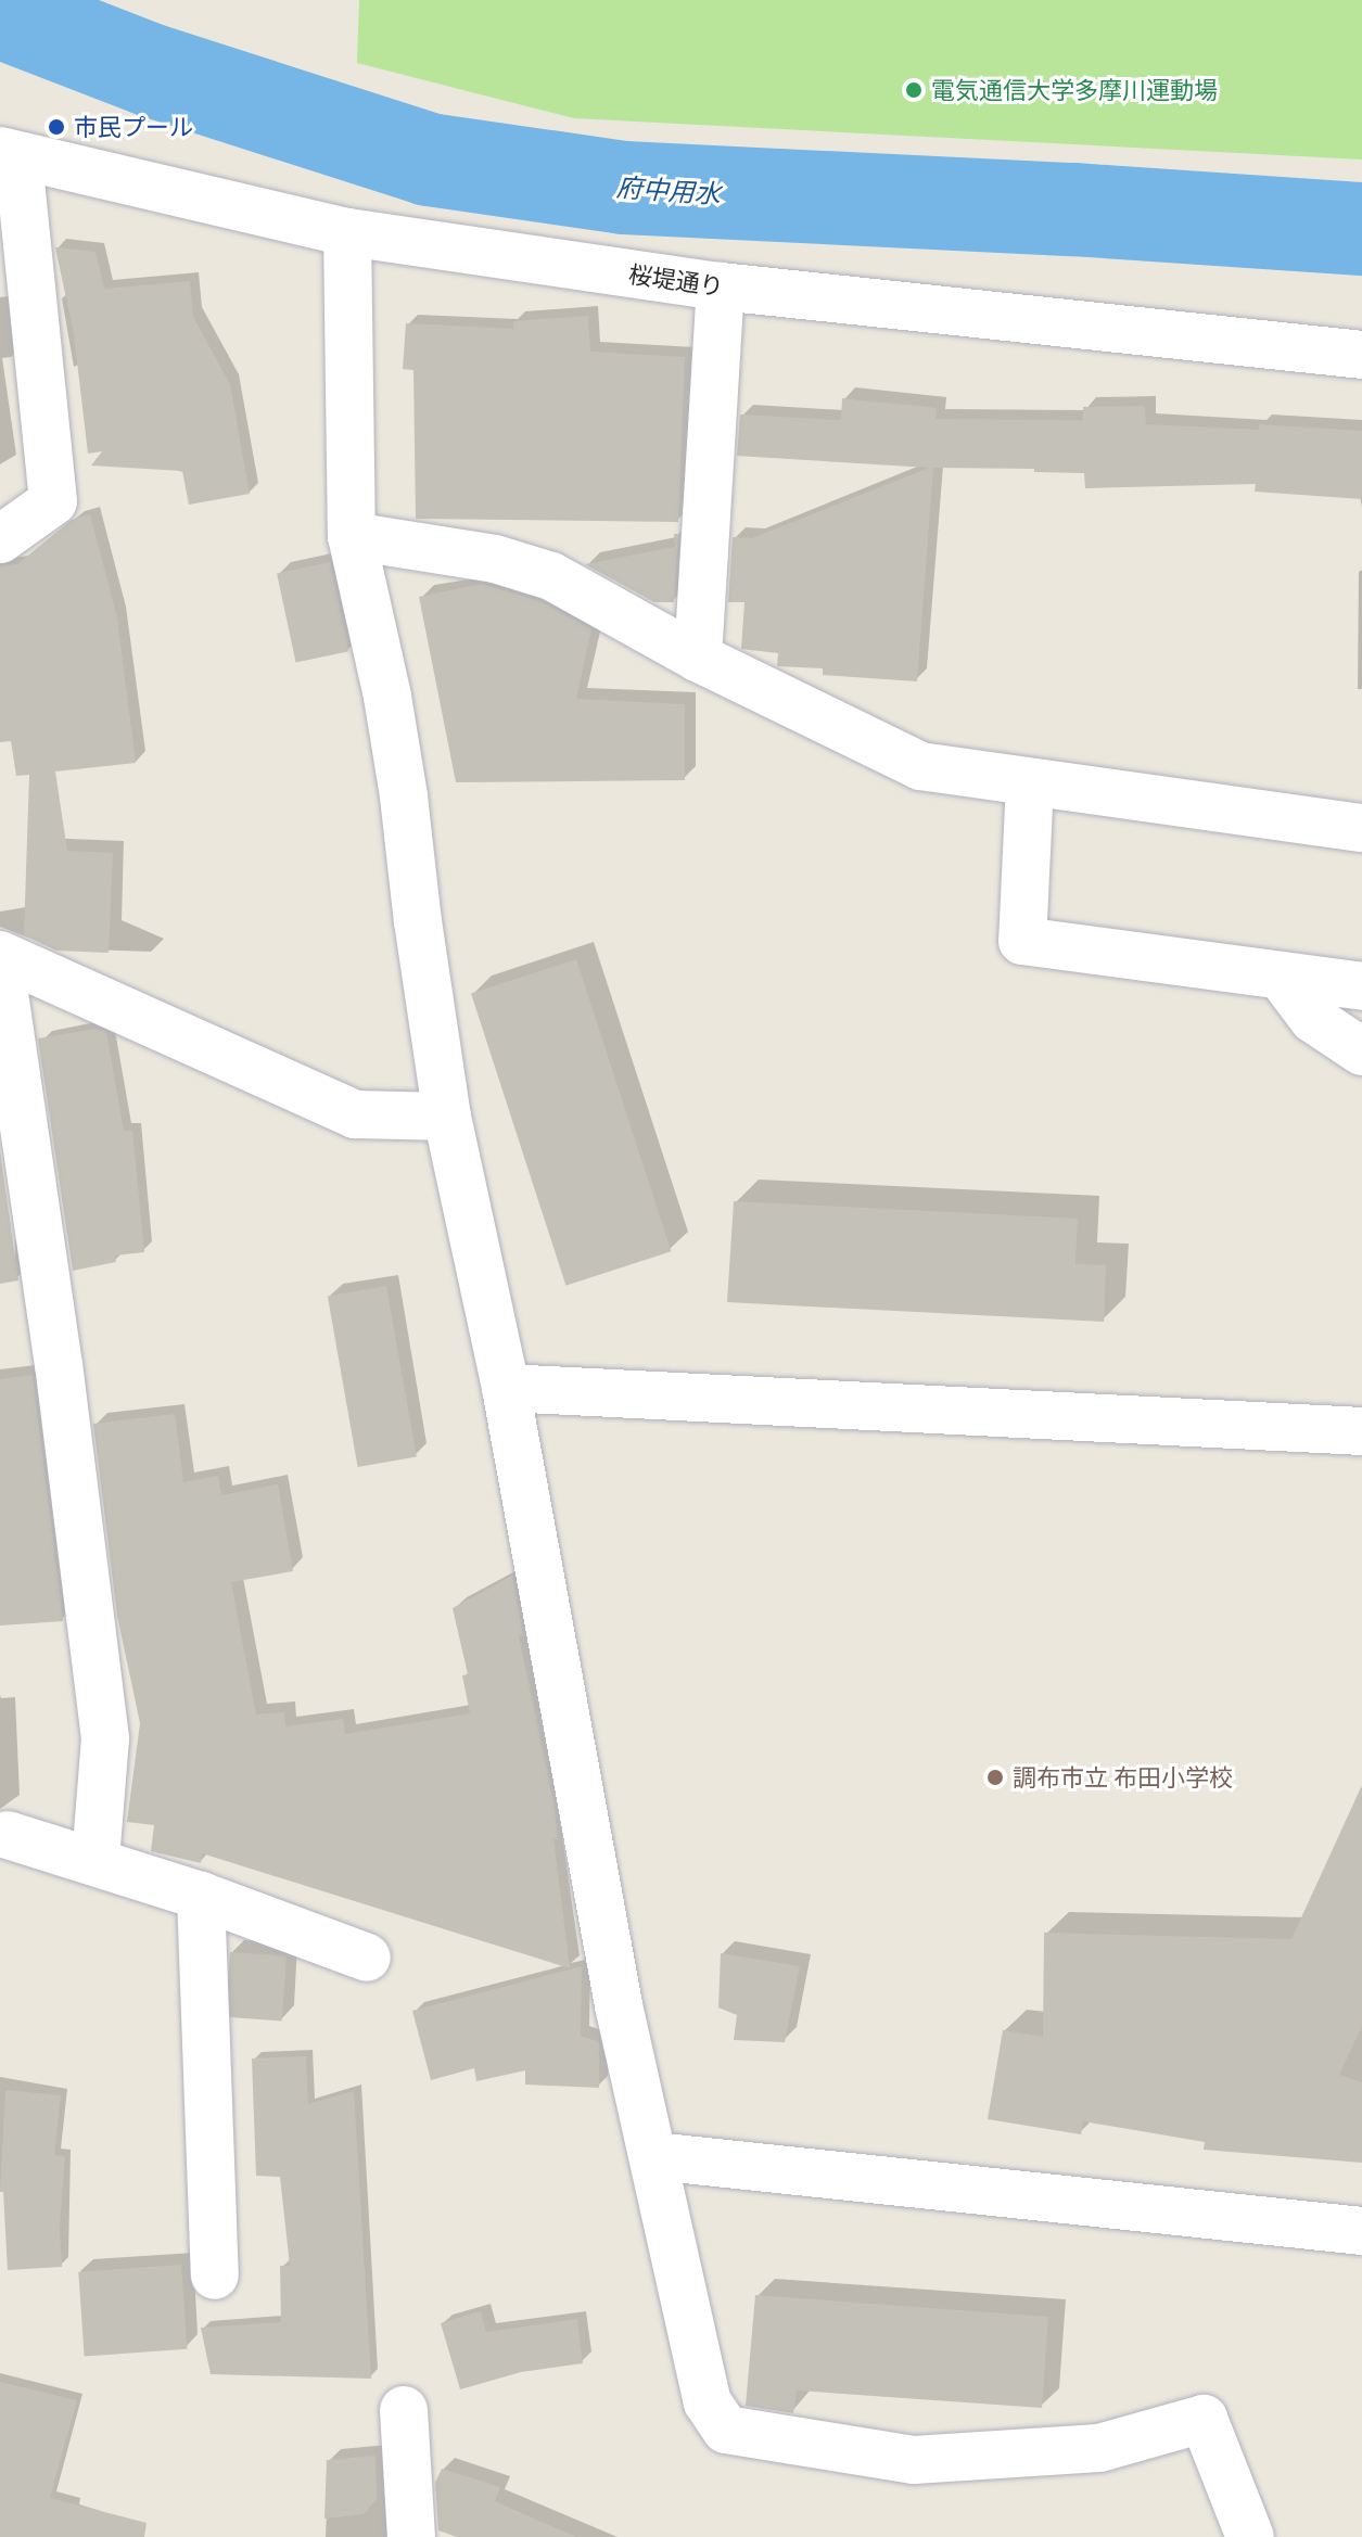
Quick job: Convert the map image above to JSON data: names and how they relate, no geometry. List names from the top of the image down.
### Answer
{
  "streets": {
    "street": ["桜堤通り"]
  },
  "water": ["府中用水"],
  "places": ["電気通信大学多摩川運動場", "市民プール", "調布市立 布田小学校"]
}
